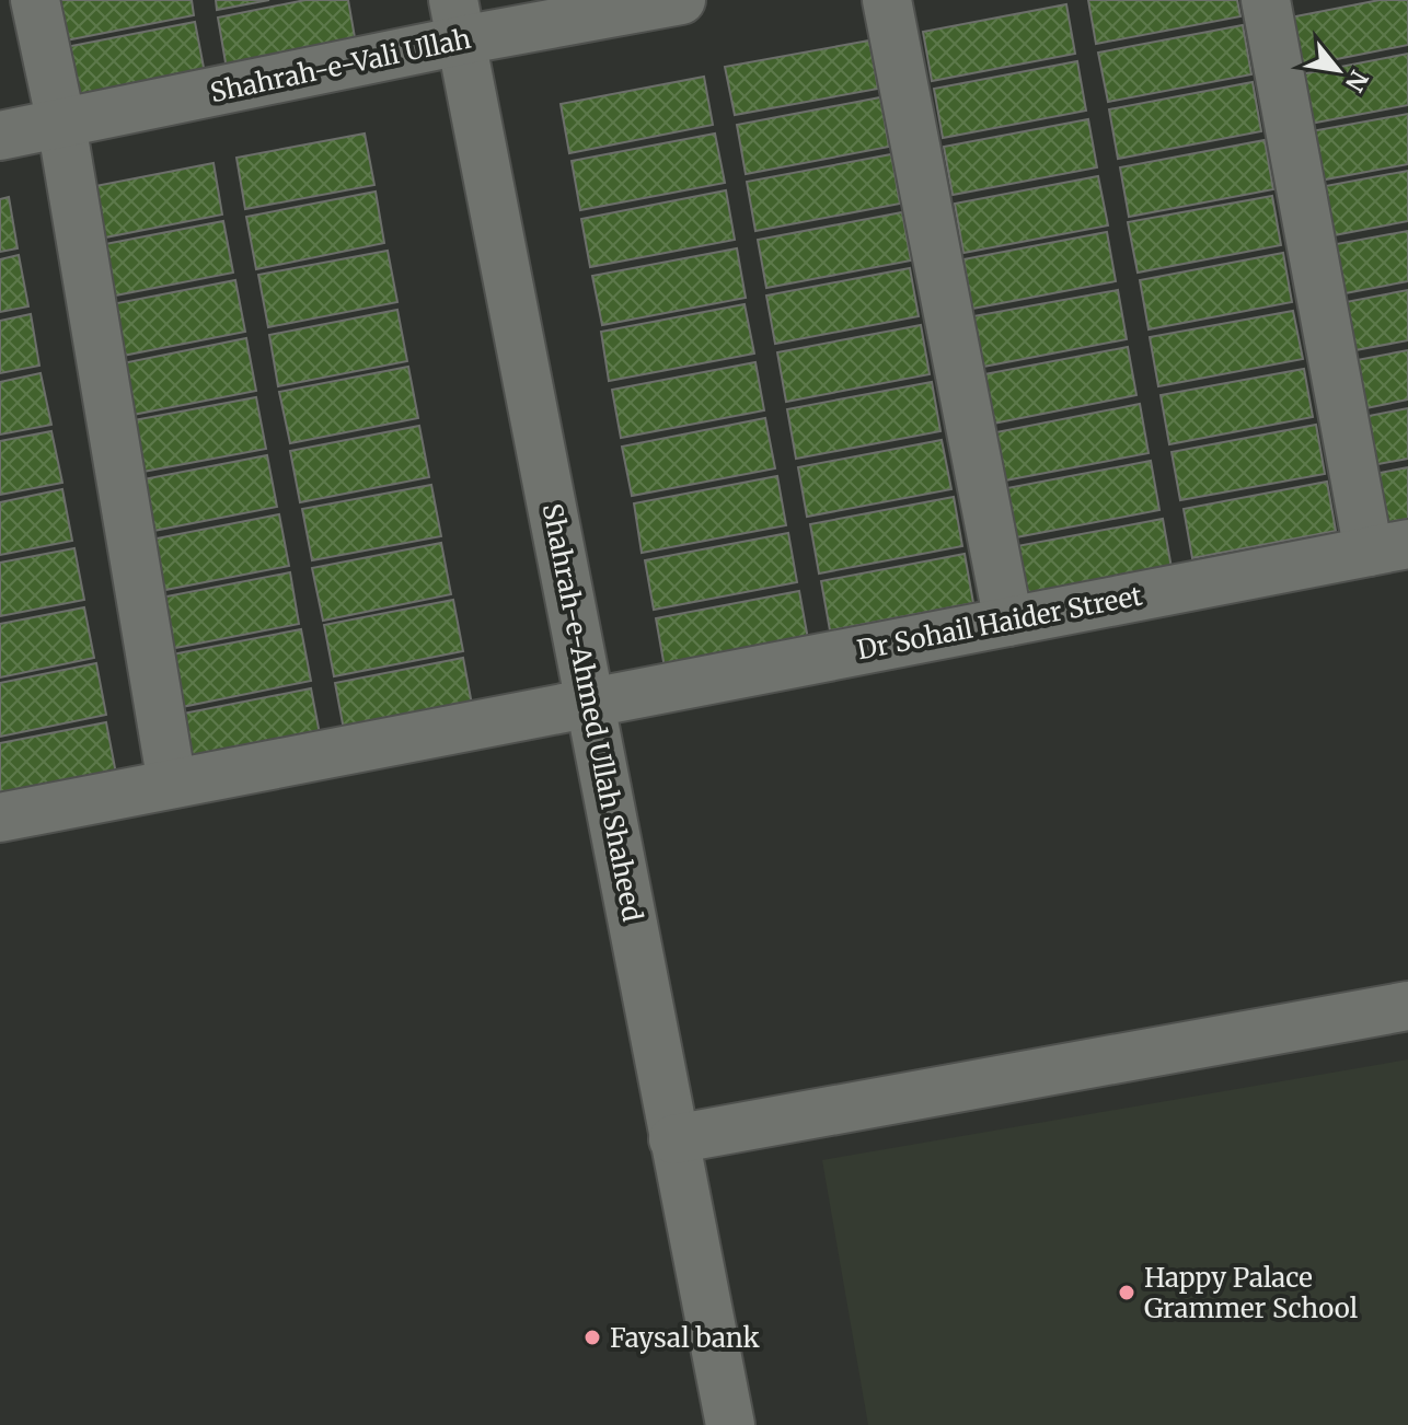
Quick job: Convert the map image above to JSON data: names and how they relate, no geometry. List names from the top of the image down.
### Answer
{
  "streets": {
    "street": ["Shahrah-e-Vali Ullah", "Dr Sohail Haider Street", "Shahrah-e-Ahmed Ullah Shaheed"]
  },
  "crossings": [
    ["Shahrah-e-Vali Ullah", "Shahrah-e-Ahmed Ullah Shaheed"],
    ["Dr Sohail Haider Street", "Shahrah-e-Ahmed Ullah Shaheed"]
  ],
  "places": ["Happy Palace Grammer School", "Faysal bank"],
  "north": "bottom right"
}
